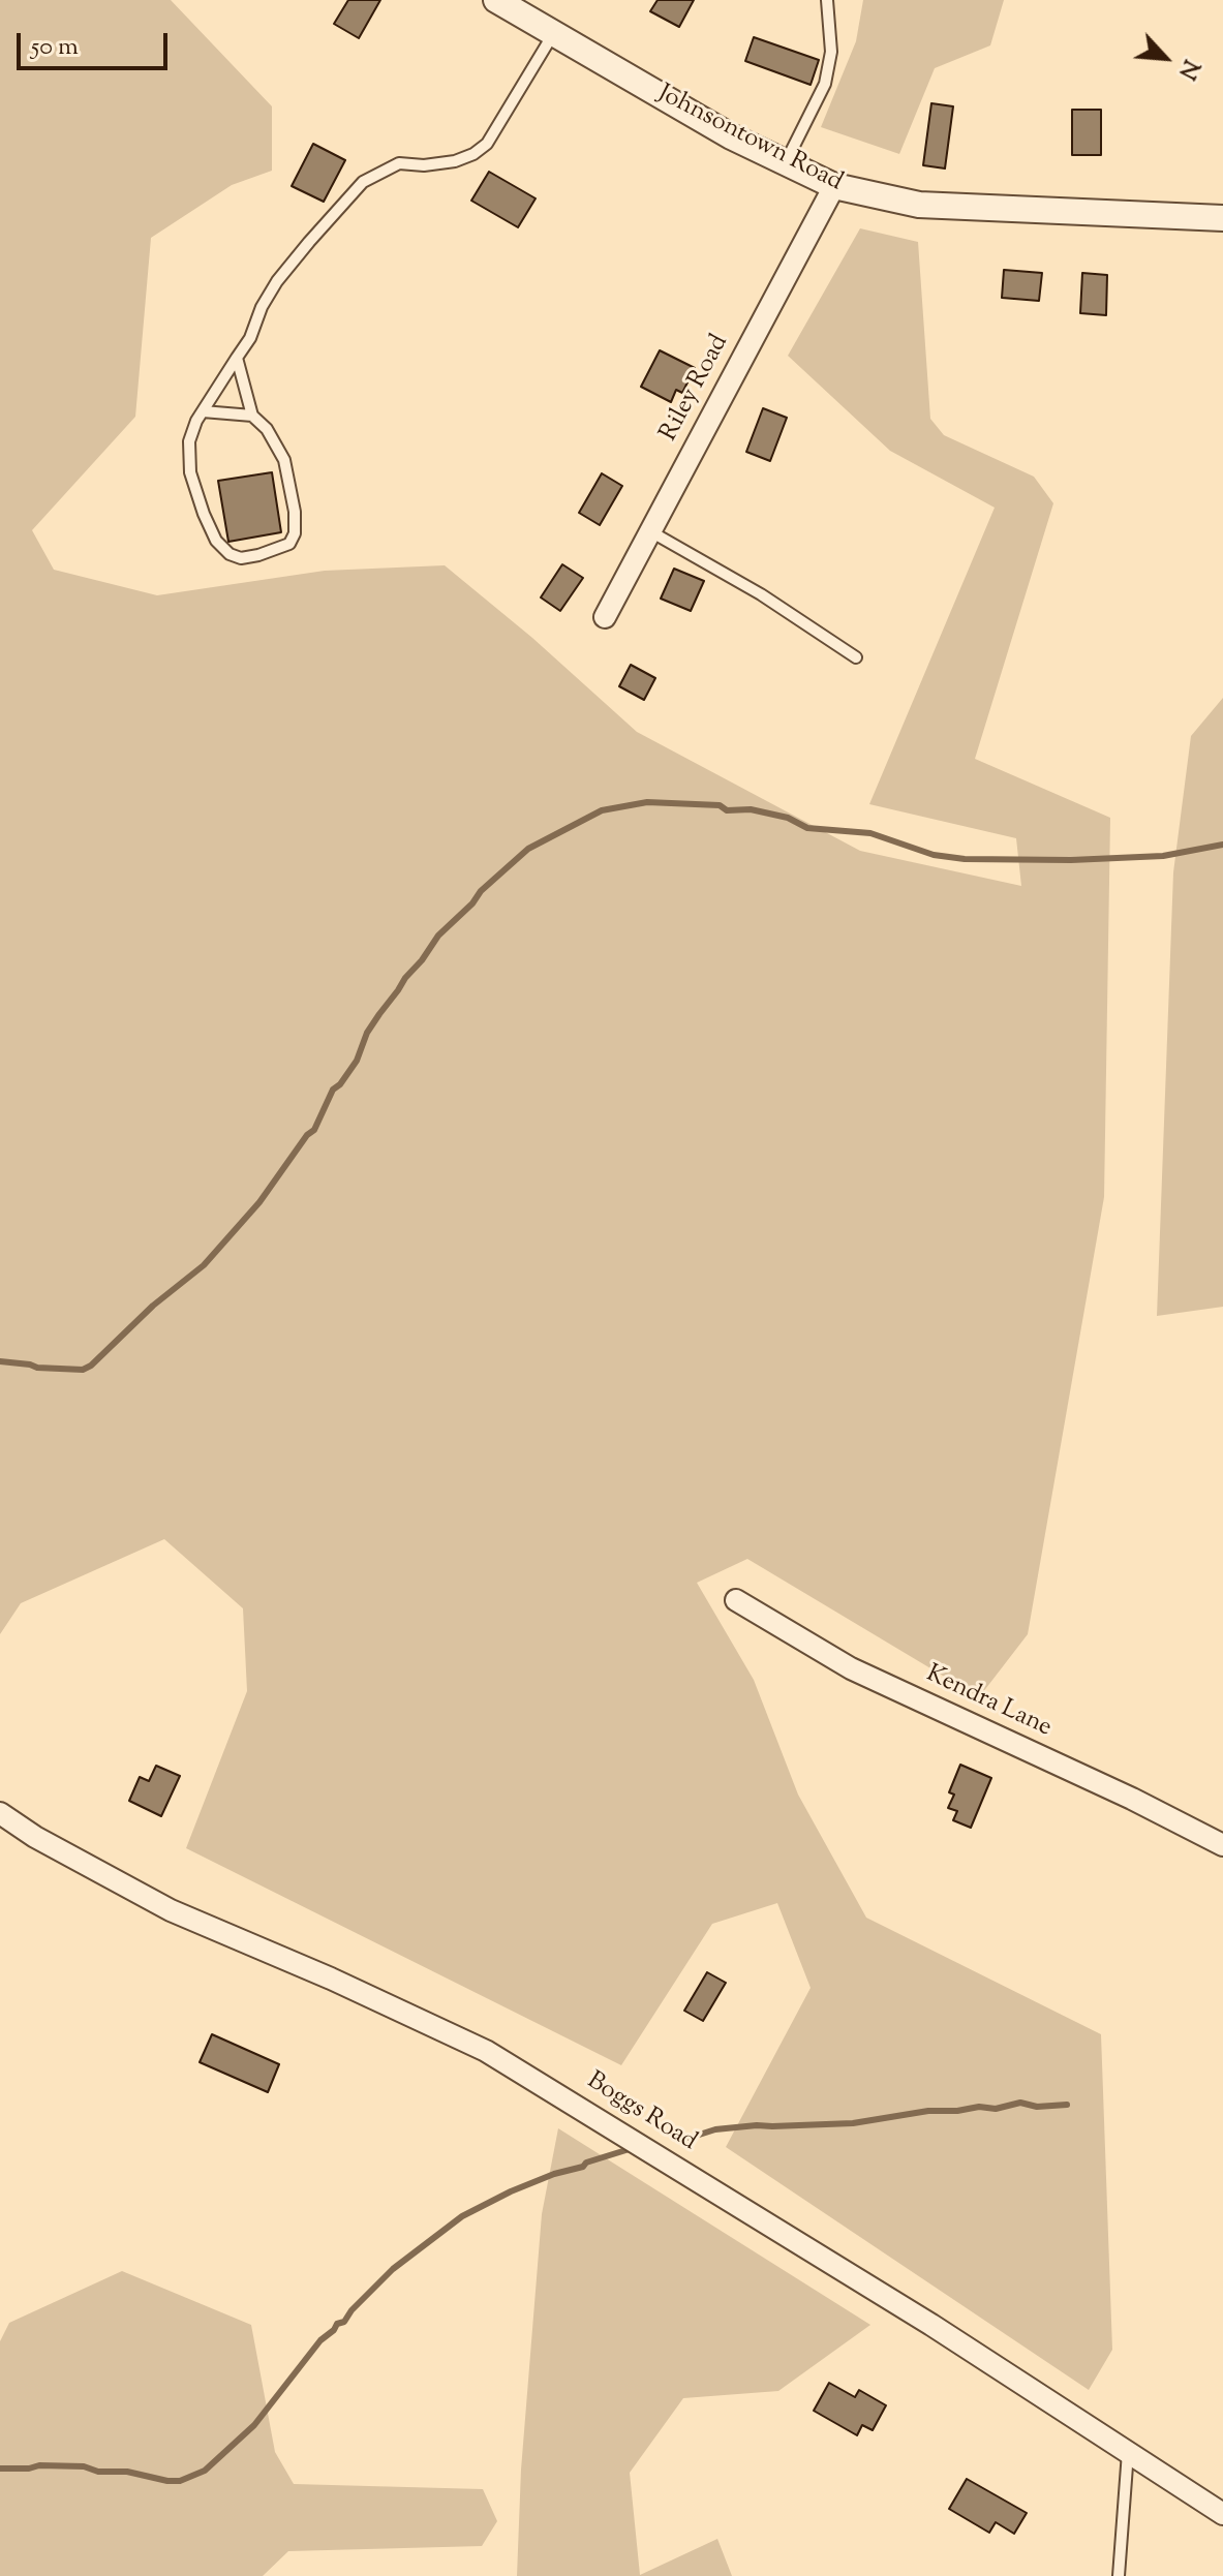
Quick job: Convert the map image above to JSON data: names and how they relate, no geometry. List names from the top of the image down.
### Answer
{
  "streets": {
    "street": [
      "Johnsontown Road",
      "Riley Road",
      "Kendra Lane",
      "Boggs Road"
    ]
  },
  "crossings": [
    ["Johnsontown Road", "Riley Road"]
  ],
  "scale_bar": "50 m",
  "north": "bottom right"
}
